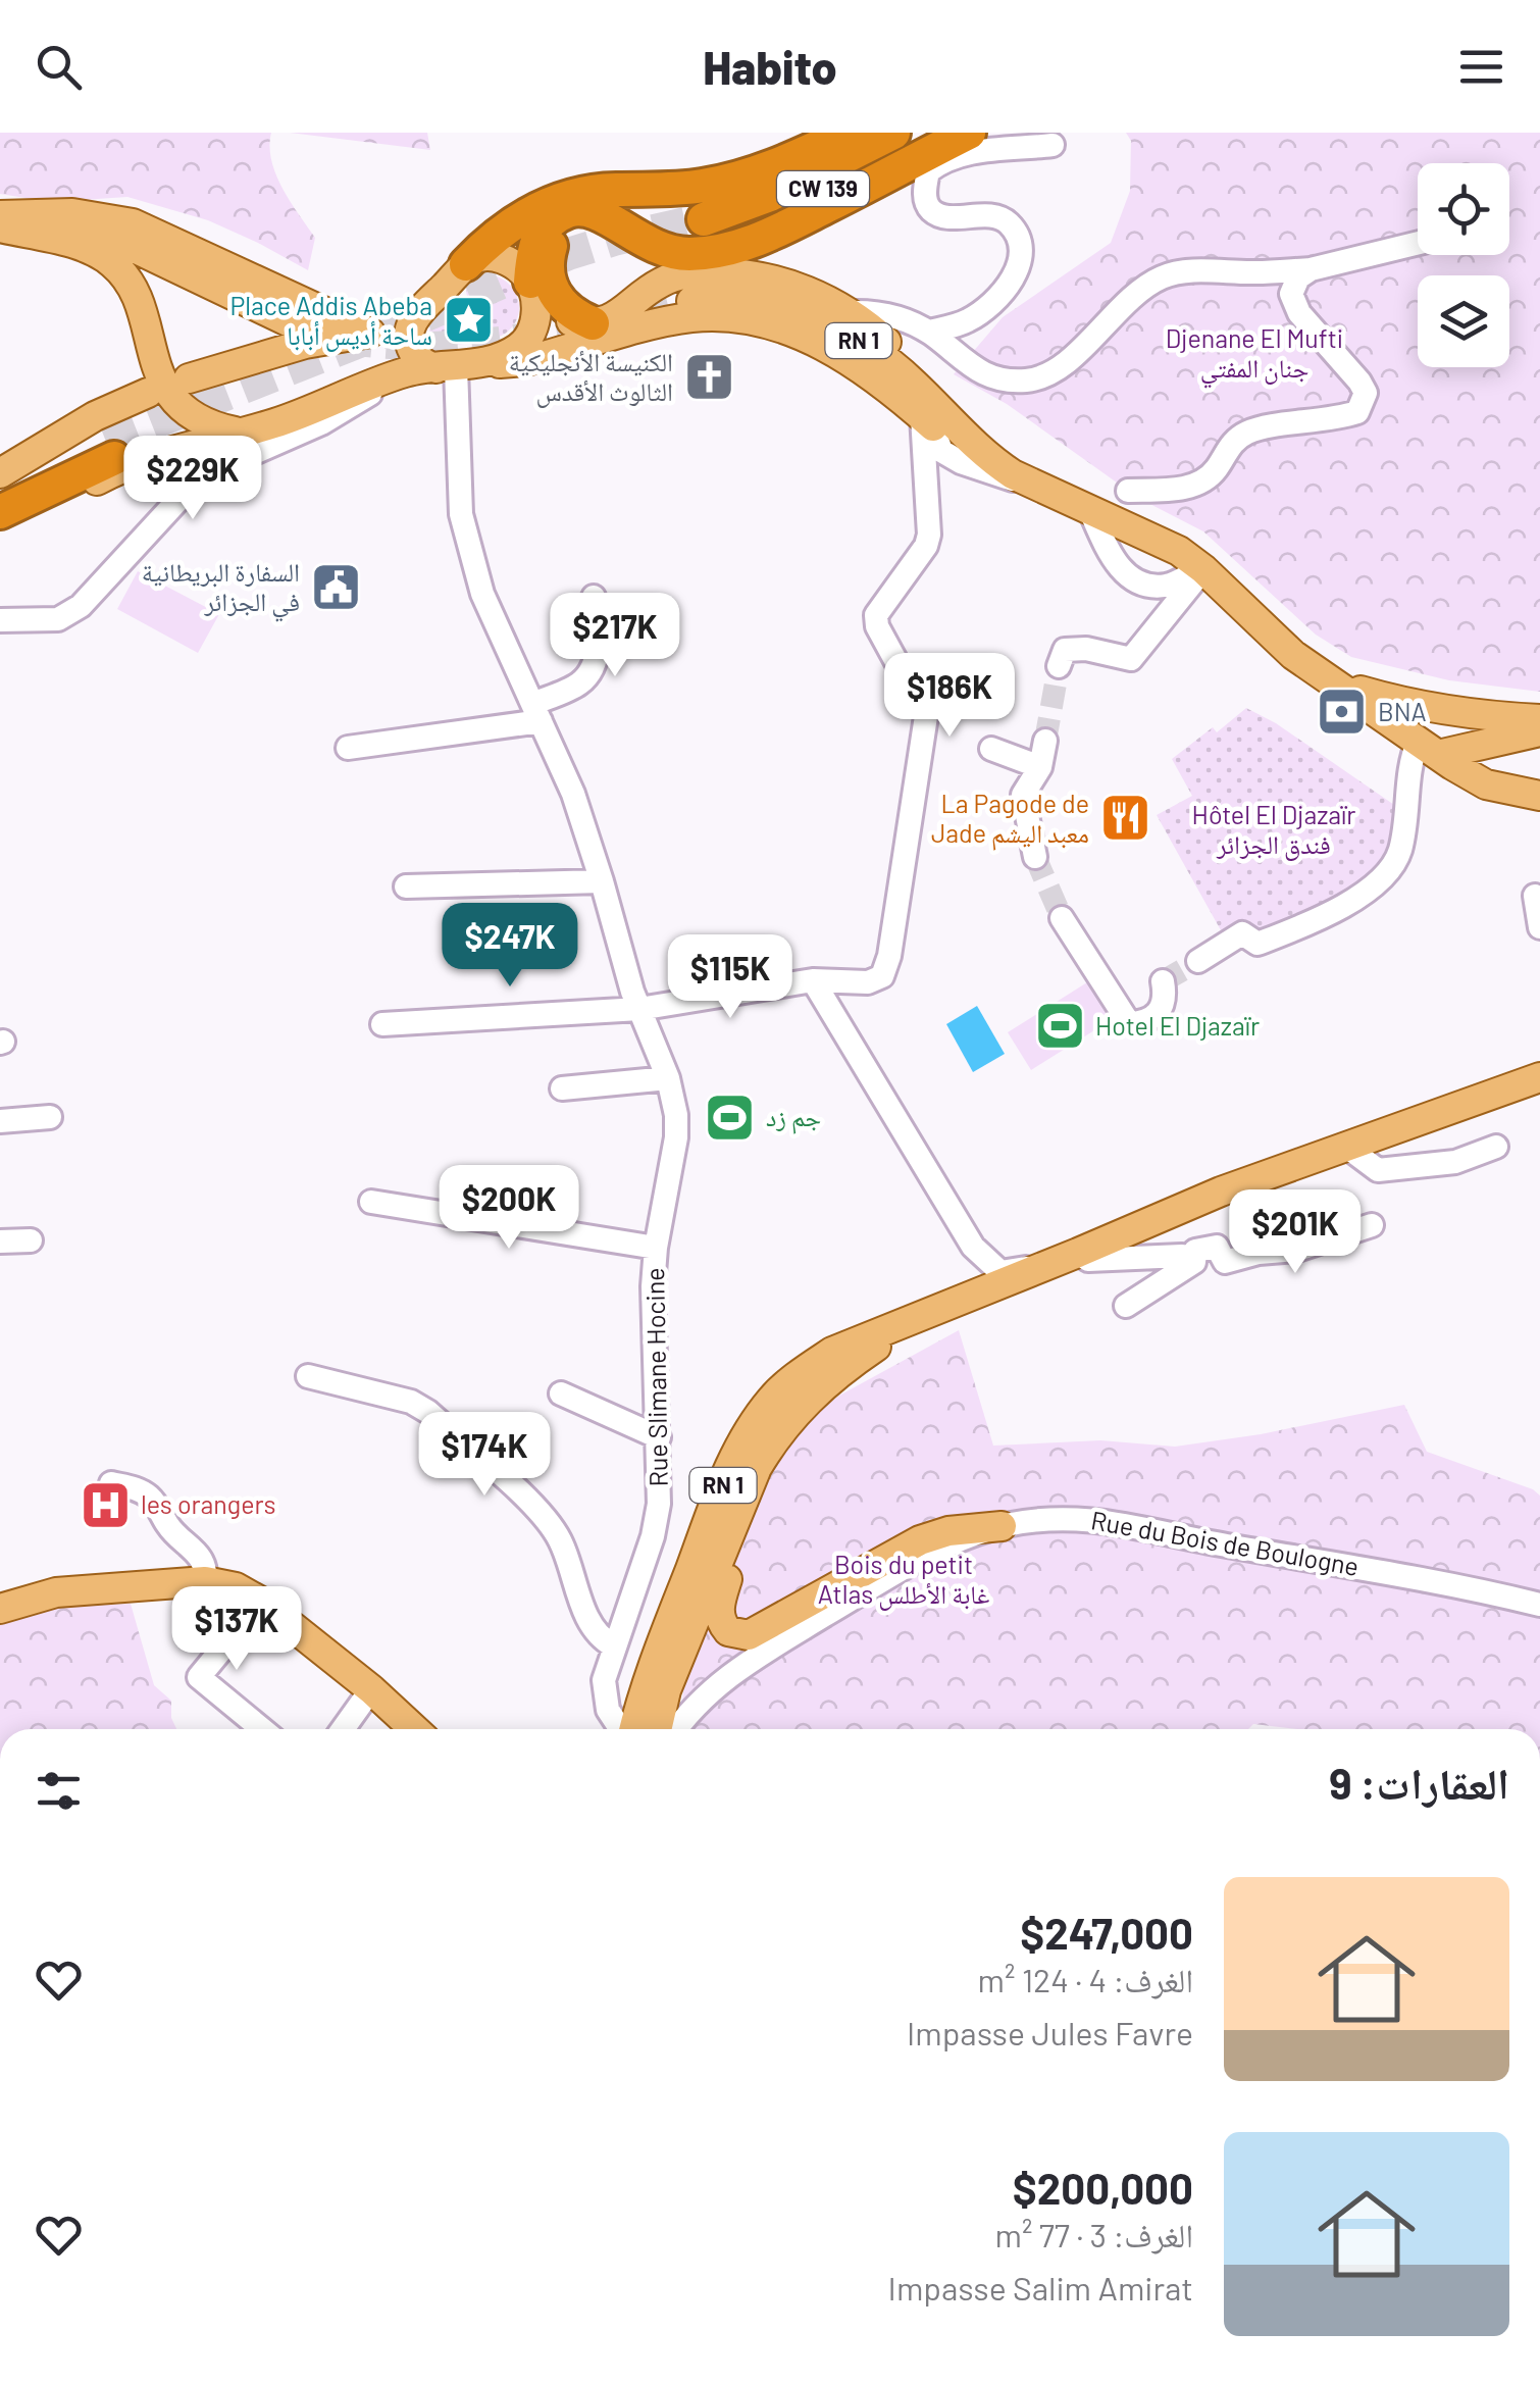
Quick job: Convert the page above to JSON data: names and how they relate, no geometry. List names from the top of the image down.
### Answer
{
  "streets": {
    "highway": ["CW 139"],
    "main road": ["RN 1"],
    "street": ["Rue Slimane Hocine", "Rue du Bois de Boulogne"]
  },
  "parks": ["Djenane El Mufti جنان المفتي", "Hôtel El Djazaïr فندق الجزائر", "Bois du petit Atlas غابة الأطلس"],
  "places": {
    "place": ["Place Addis Abeba ساحة أديس أبابا"],
    "church": ["الكنيسة الأنجليكية الثالوث الأقدس"],
    "public building": ["السفارة البريطانية في الجزائر"],
    "bank": ["BNA"],
    "restaurant": ["La Pagode de Jade معبد اليشم"],
    "sports": ["Hotel El Djazaïr", "جم زد"],
    "hospital": ["les orangers"]
  },
  "page": {
    "header": "Habito",
    "price": [
      "$229K",
      "$217K",
      "$186K",
      "$247K",
      "$115K",
      "$200K",
      "$201K",
      "$174K",
      "$137K"
    ],
    "heading": "العقارات: 9",
    "list": [
      {
        "name": "$247,000",
        "note": "الغرف: 4 · 124 m² · Impasse Jules Favre"
      },
      {
        "name": "$200,000",
        "note": "الغرف: 3 · 77 m² · Impasse Salim Amirat"
      }
    ]
  }
}
